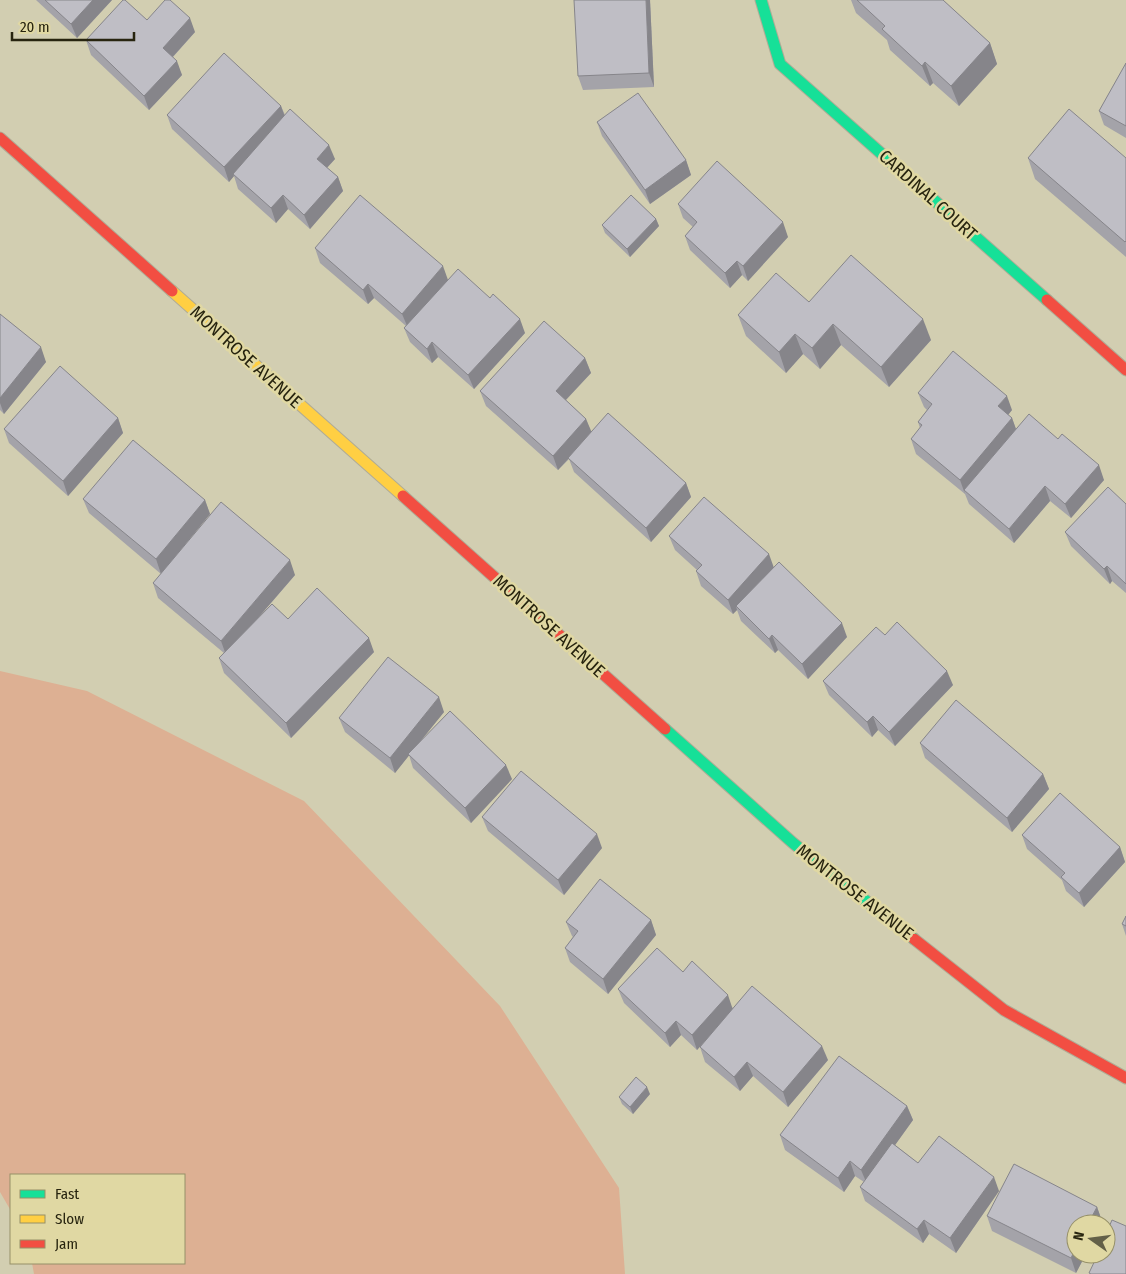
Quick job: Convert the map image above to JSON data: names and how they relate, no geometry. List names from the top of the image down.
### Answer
{
  "streets": {
    "street": ["CARDINAL COURT", "MONTROSE AVENUE"]
  },
  "legend": ["Fast", "Slow", "Jam"],
  "scale_bar": "20 m",
  "north": "left"
}
